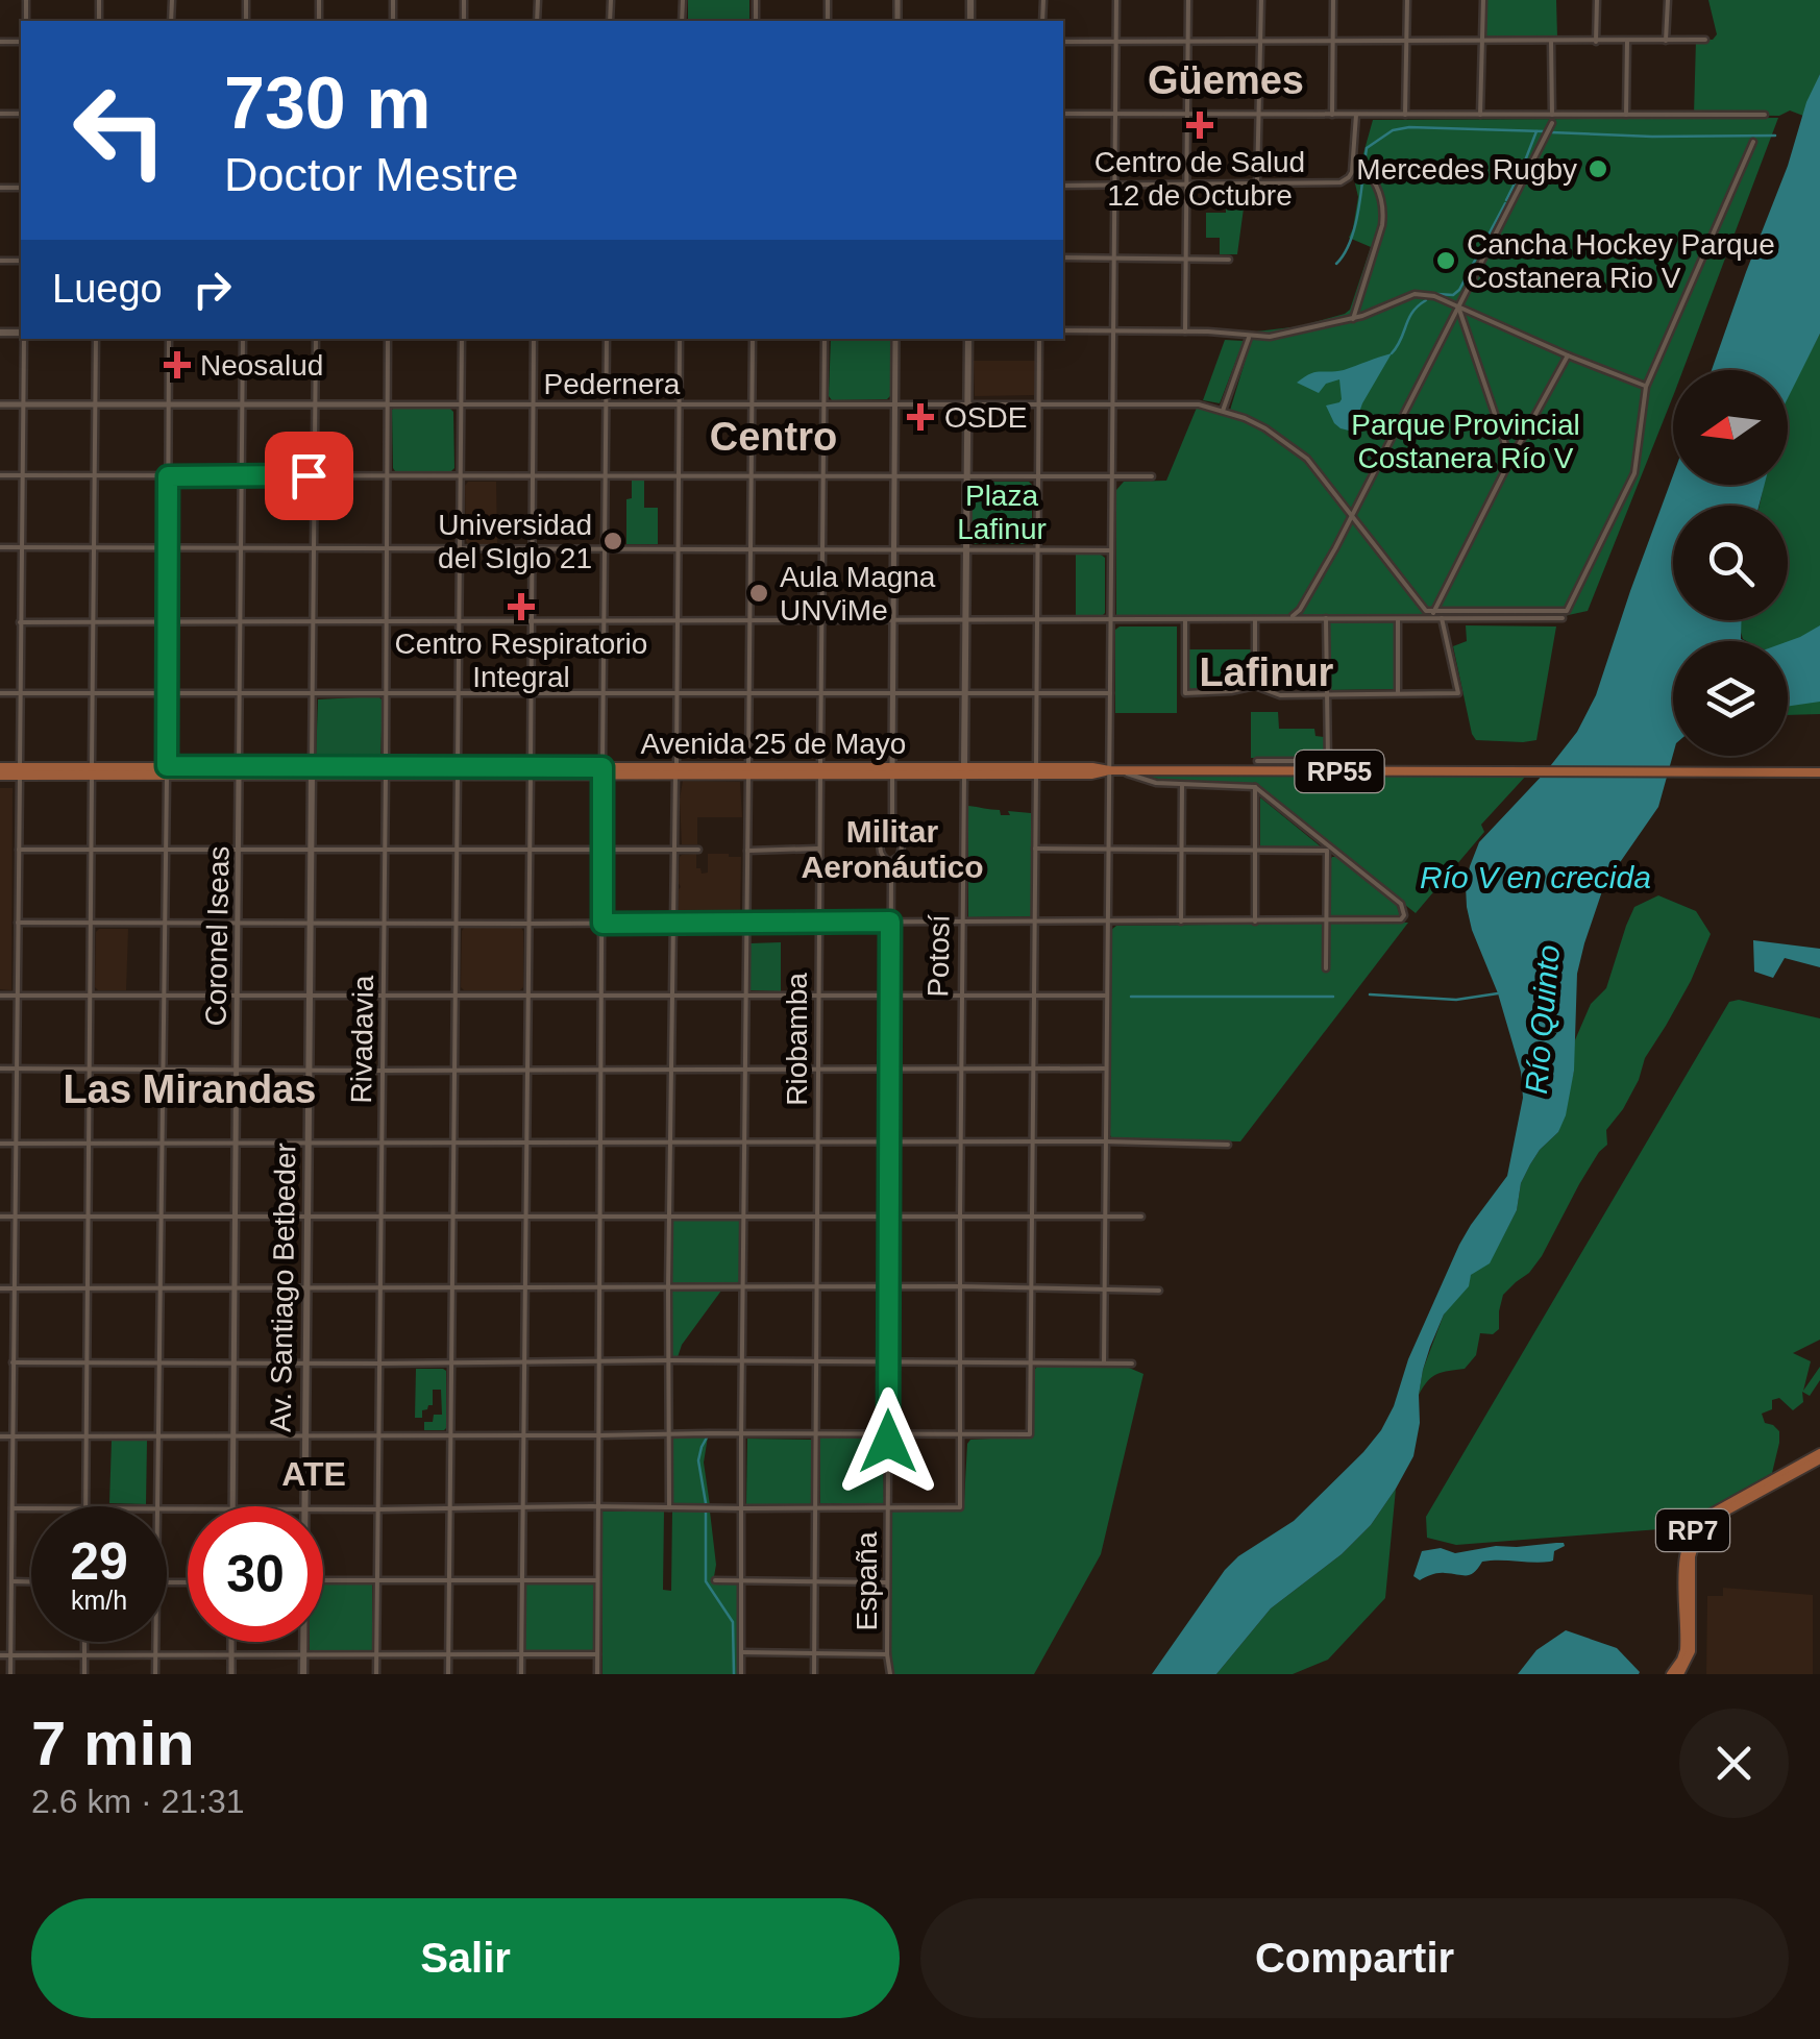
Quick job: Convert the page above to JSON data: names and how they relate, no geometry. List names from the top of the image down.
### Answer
{
  "streets": {
    "main road": [
      "Avenida 25 de Mayo",
      "RP55",
      "Potosí",
      "Av. Santiago Betbeder",
      "RP7"
    ],
    "street": [
      "Pedernera",
      "Coronel Iseas",
      "Rivadavia",
      "Riobamba",
      "España"
    ]
  },
  "crossings": [
    ["Pedernera", "Coronel Iseas"],
    ["Pedernera", "Potosí"],
    ["Pedernera", "Rivadavia"],
    ["Pedernera", "Riobamba"],
    ["Pedernera", "España"],
    ["Avenida 25 de Mayo", "Coronel Iseas"],
    ["Avenida 25 de Mayo", "Potosí"],
    ["Avenida 25 de Mayo", "Rivadavia"],
    ["Avenida 25 de Mayo", "Riobamba"],
    ["Avenida 25 de Mayo", "Av. Santiago Betbeder"],
    ["Avenida 25 de Mayo", "España"],
    ["Potosí", "España"]
  ],
  "districts": [
    "Güemes",
    "Centro",
    "Lafinur",
    "Militar Aeronáutico",
    "Las Mirandas",
    "ATE"
  ],
  "water": ["Río V en crecida", "Río Quinto"],
  "parks": ["Parque Provincial Costanera Río V", "Plaza Lafinur"],
  "places": {
    "health": [
      "Centro de Salud 12 de Octubre",
      "Neosalud",
      "OSDE",
      "Centro Respiratorio Integral"
    ],
    "other": [
      "Mercedes Rugby",
      "Cancha Hockey Parque Costanera Rio V",
      "Universidad del SIglo 21",
      "Aula Magna UNViMe"
    ]
  },
  "north": "left",
  "page": {
    "turn": ["730 m", "Doctor Mestre"],
    "then": "Luego",
    "speed": "29 km/h",
    "limit": "30",
    "heading": ["7 min", "2.6 km · 21:31"],
    "buttons": ["Salir", "Compartir"]
  }
}
